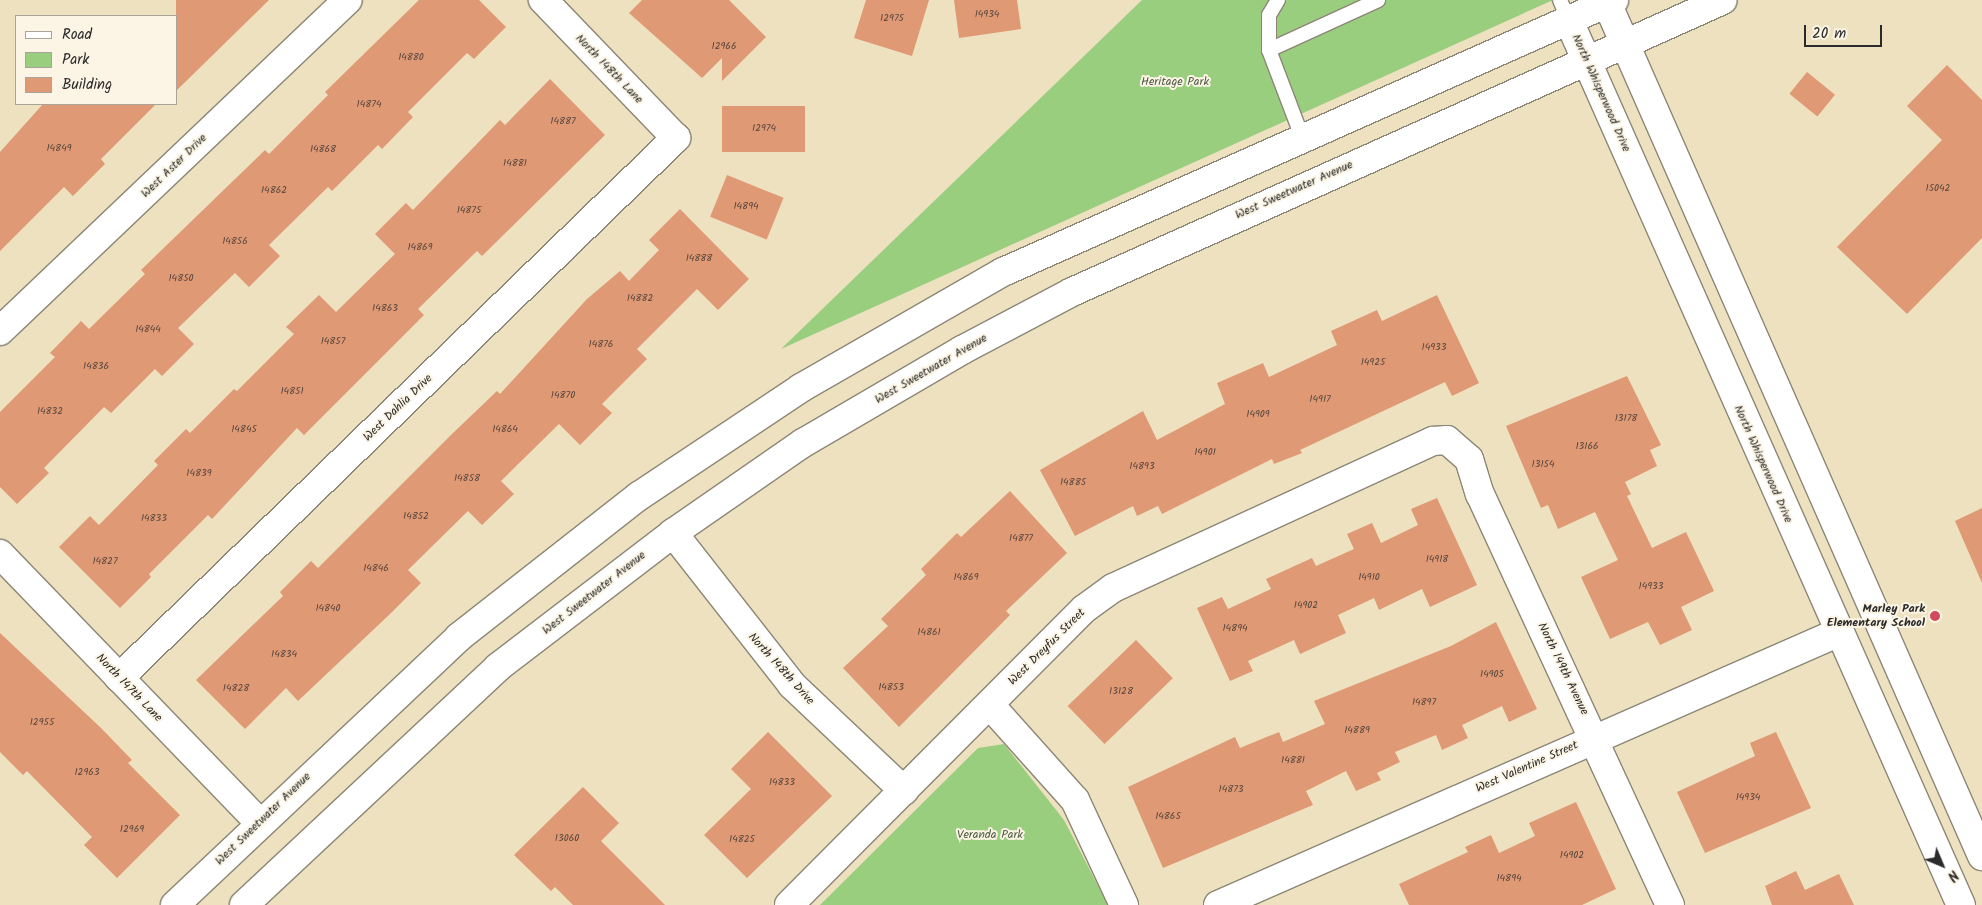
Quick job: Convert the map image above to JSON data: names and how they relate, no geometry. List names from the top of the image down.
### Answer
{
  "streets": {
    "street": [
      "North 148th Lane",
      "North Whisperwood Drive",
      "West Aster Drive",
      "West Sweetwater Avenue",
      "West Dahlia Drive",
      "West Dreyfus Street",
      "North 148th Drive",
      "North 149th Avenue",
      "North 147th Lane",
      "West Valentine Street"
    ]
  },
  "crossings": [
    ["North 148th Lane", "West Dahlia Drive"],
    ["North Whisperwood Drive", "West Sweetwater Avenue"],
    ["North Whisperwood Drive", "West Valentine Street"],
    ["West Sweetwater Avenue", "North 148th Drive"],
    ["West Sweetwater Avenue", "North 147th Lane"],
    ["West Dahlia Drive", "North 147th Lane"],
    ["West Dreyfus Street", "North 148th Drive"],
    ["West Dreyfus Street", "North 149th Avenue"],
    ["North 149th Avenue", "West Valentine Street"]
  ],
  "parks": ["Heritage Park", "Veranda Park"],
  "places": ["Marley Park Elementary School"],
  "house_numbers": [
    "14934",
    "12975",
    "12966",
    "14880",
    "14874",
    "14887",
    "12974",
    "14849",
    "14868",
    "14881",
    "15042",
    "14862",
    "14894",
    "14875",
    "14856",
    "14869",
    "14888",
    "14850",
    "14882",
    "14863",
    "14844",
    "14857",
    "14876",
    "14933",
    "14925",
    "14836",
    "14851",
    "14870",
    "14917",
    "14832",
    "14909",
    "13178",
    "14845",
    "14864",
    "13166",
    "14901",
    "13154",
    "14893",
    "14839",
    "14858",
    "14885",
    "14852",
    "14833",
    "14877",
    "14918",
    "14827",
    "14846",
    "14869",
    "14910",
    "14933",
    "14902",
    "14840",
    "14894",
    "14861",
    "14834",
    "14905",
    "14853",
    "14828",
    "13128",
    "14897",
    "12955",
    "14889",
    "14881",
    "12963",
    "14833",
    "14873",
    "14934",
    "14865",
    "12969",
    "13060",
    "14825",
    "14902",
    "14894"
  ],
  "legend": ["Road", "Park", "Building"],
  "scale_bar": "20 m",
  "north": "bottom right"
}
